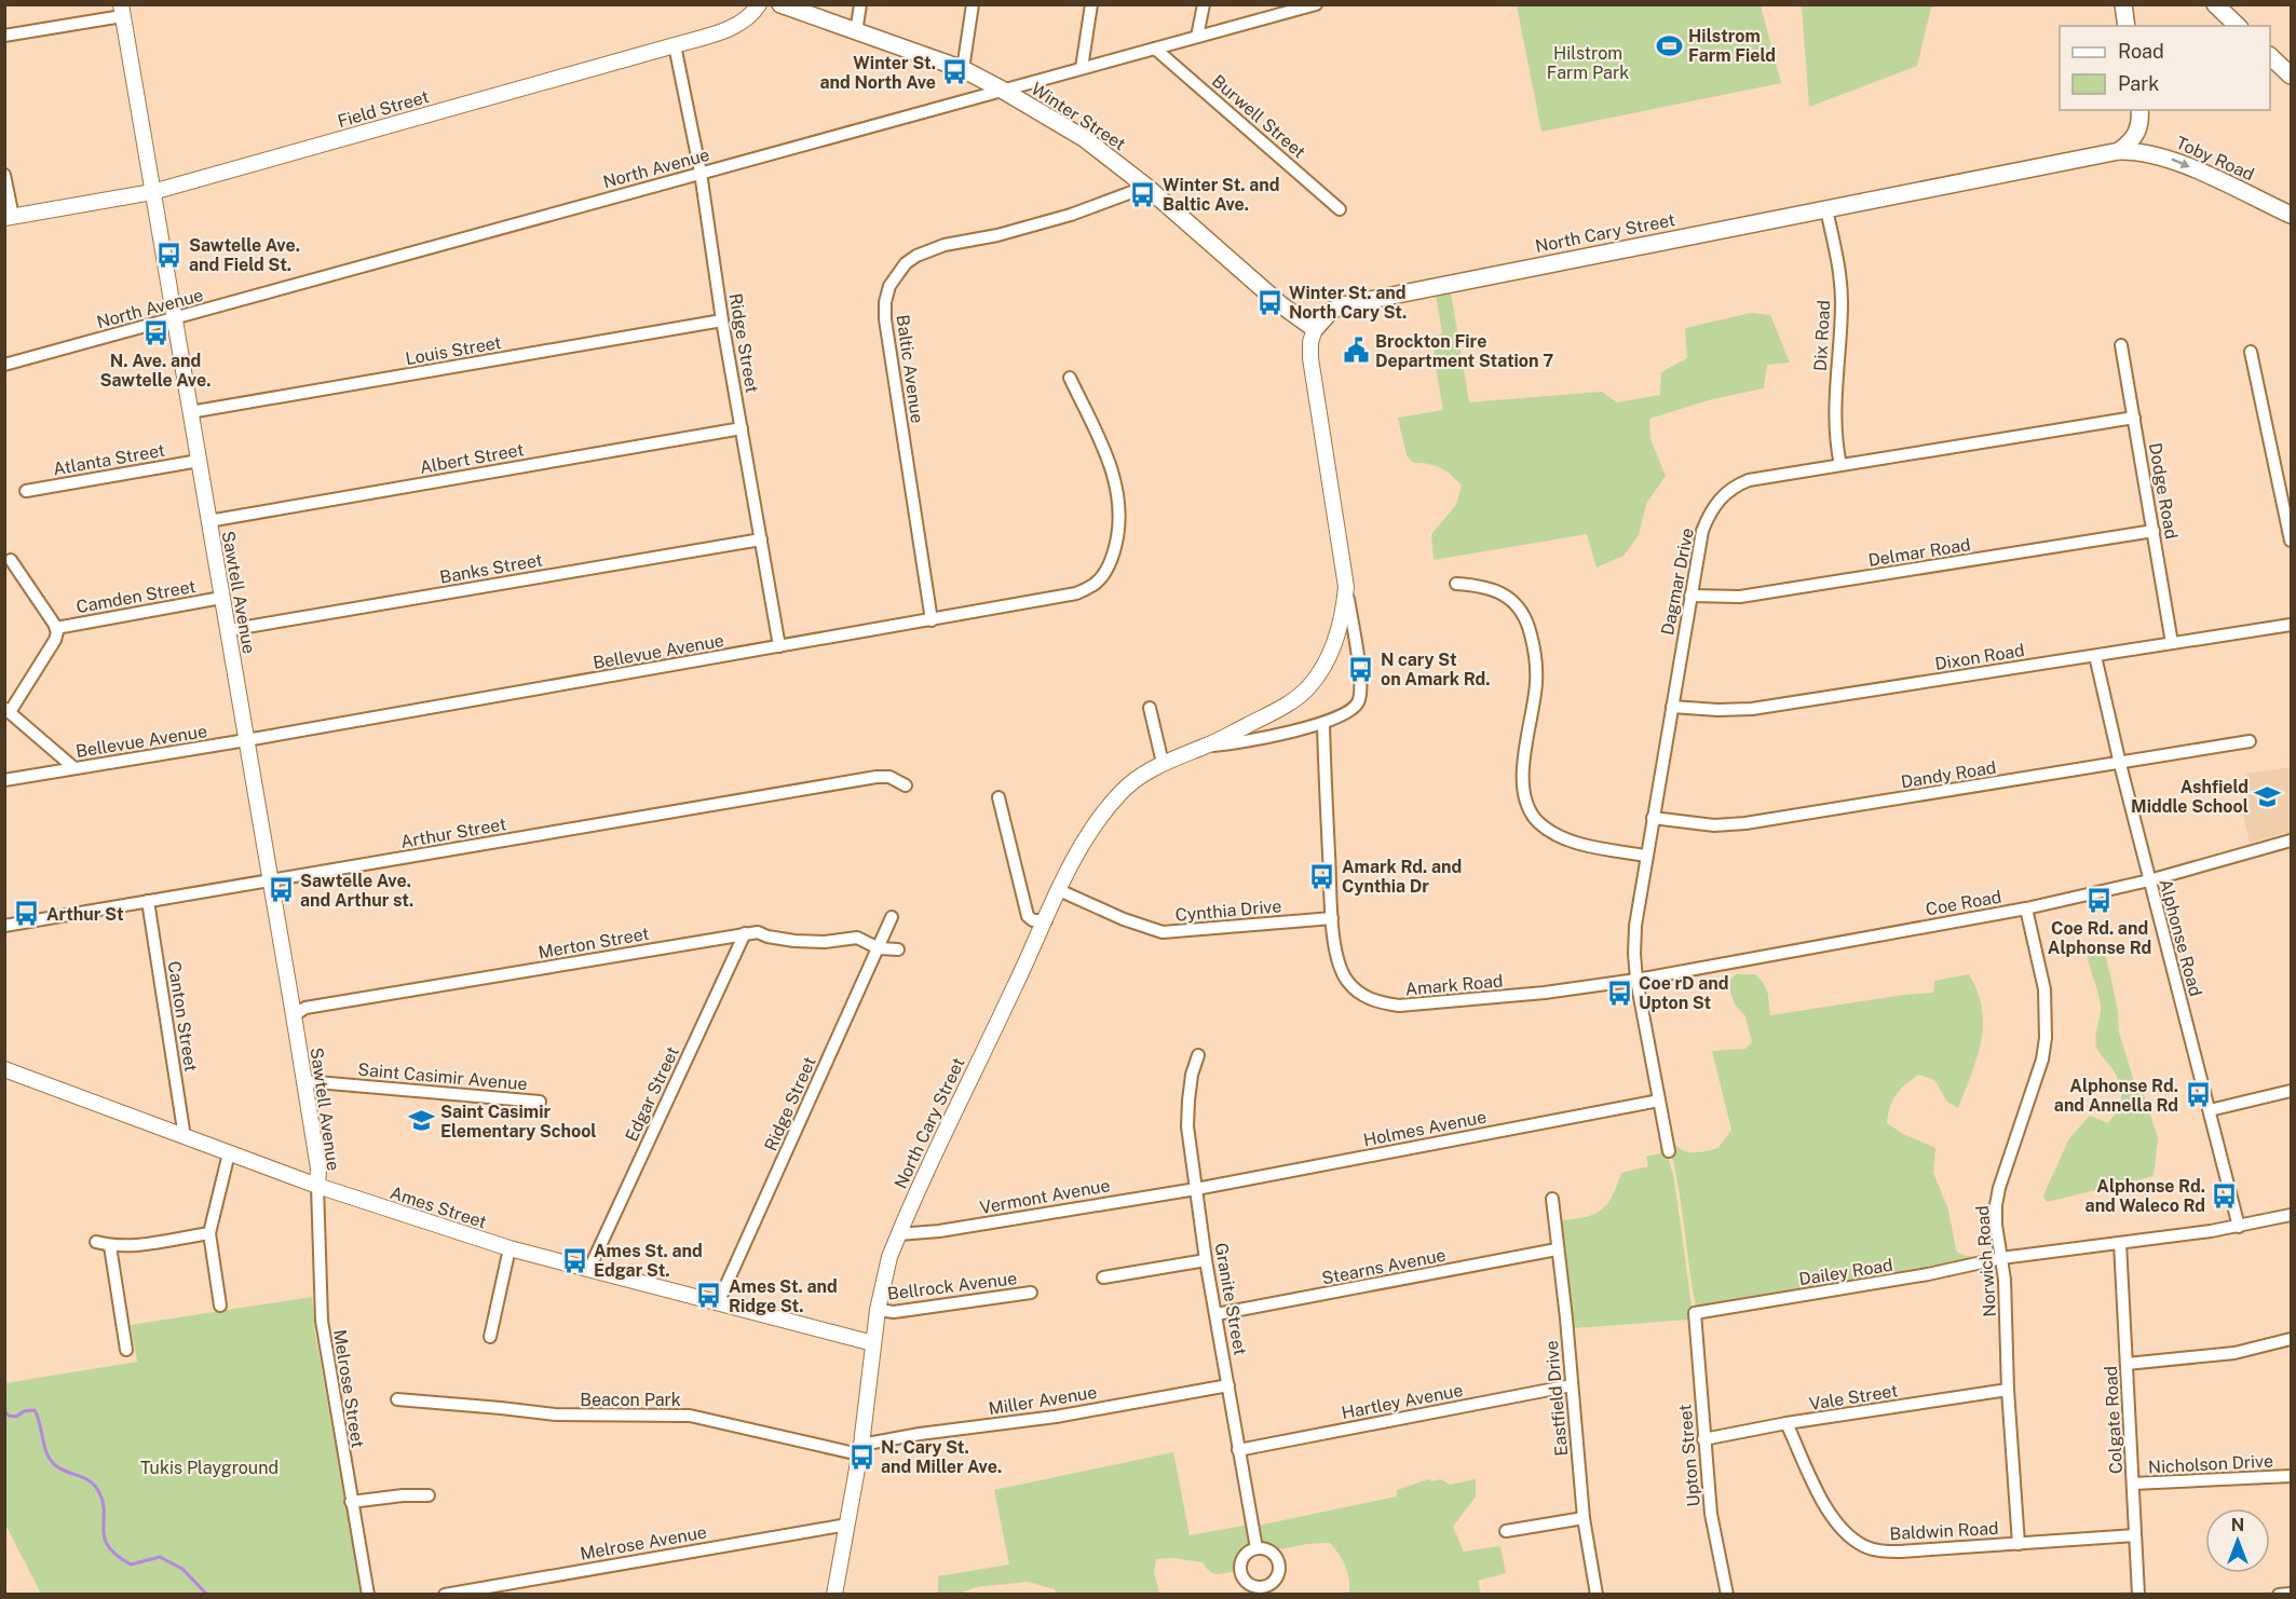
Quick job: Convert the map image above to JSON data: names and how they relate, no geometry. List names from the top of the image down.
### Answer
{
  "streets": {
    "main road": ["Winter Street", "Toby Road", "North Cary Street"],
    "street": [
      "Field Street",
      "Burwell Street",
      "North Avenue",
      "Dix Road",
      "Ridge Street",
      "Louis Street",
      "Baltic Avenue",
      "Albert Street",
      "Atlanta Street",
      "Dodge Road",
      "Delmar Road",
      "Banks Street",
      "Dagmar Drive",
      "Sawtell Avenue",
      "Camden Street",
      "Bellevue Avenue",
      "Dixon Road",
      "Dandy Road",
      "Arthur Street",
      "Coe Road",
      "Cynthia Drive",
      "Alphonse Road",
      "Merton Street",
      "Amark Road",
      "Canton Street",
      "Saint Casimir Avenue",
      "Edgar Street",
      "Holmes Avenue",
      "Vermont Avenue",
      "Ames Street",
      "Norwich Road",
      "Stearns Avenue",
      "Dailey Road",
      "Bellrock Avenue",
      "Granite Street",
      "Melrose Street",
      "Vale Street",
      "Eastfield Drive",
      "Beacon Park",
      "Miller Avenue",
      "Hartley Avenue",
      "Colgate Road",
      "Upton Street",
      "Nicholson Drive",
      "Baldwin Road",
      "Melrose Avenue"
    ]
  },
  "crossings": [
    ["Field Street", "Ridge Street"],
    ["Field Street", "Sawtell Avenue"],
    ["Winter Street", "North Avenue"],
    ["Winter Street", "North Cary Street"],
    ["Winter Street", "Baltic Avenue"],
    ["Burwell Street", "North Avenue"],
    ["Toby Road", "North Cary Street"],
    ["North Avenue", "Ridge Street"],
    ["North Avenue", "Sawtell Avenue"],
    ["North Cary Street", "Dix Road"],
    ["North Cary Street", "Cynthia Drive"],
    ["North Cary Street", "Amark Road"],
    ["North Cary Street", "Vermont Avenue"],
    ["North Cary Street", "Ames Street"],
    ["North Cary Street", "Bellrock Avenue"],
    ["North Cary Street", "Beacon Park"],
    ["North Cary Street", "Miller Avenue"],
    ["North Cary Street", "Melrose Avenue"],
    ["Dix Road", "Dagmar Drive"],
    ["Ridge Street", "Louis Street"],
    ["Ridge Street", "Albert Street"],
    ["Ridge Street", "Banks Street"],
    ["Ridge Street", "Bellevue Avenue"],
    ["Ridge Street", "Merton Street"],
    ["Ridge Street", "Ames Street"],
    ["Louis Street", "Sawtell Avenue"],
    ["Baltic Avenue", "Bellevue Avenue"],
    ["Albert Street", "Sawtell Avenue"],
    ["Atlanta Street", "Sawtell Avenue"],
    ["Dodge Road", "Delmar Road"],
    ["Dodge Road", "Dagmar Drive"],
    ["Dodge Road", "Dixon Road"],
    ["Delmar Road", "Dagmar Drive"],
    ["Banks Street", "Sawtell Avenue"],
    ["Dagmar Drive", "Dixon Road"],
    ["Dagmar Drive", "Dandy Road"],
    ["Dagmar Drive", "Coe Road"],
    ["Dagmar Drive", "Amark Road"],
    ["Sawtell Avenue", "Camden Street"],
    ["Sawtell Avenue", "Bellevue Avenue"],
    ["Sawtell Avenue", "Arthur Street"],
    ["Sawtell Avenue", "Merton Street"],
    ["Sawtell Avenue", "Saint Casimir Avenue"],
    ["Sawtell Avenue", "Ames Street"],
    ["Sawtell Avenue", "Melrose Street"],
    ["Dixon Road", "Alphonse Road"],
    ["Dandy Road", "Alphonse Road"],
    ["Arthur Street", "Canton Street"],
    ["Coe Road", "Alphonse Road"],
    ["Coe Road", "Amark Road"],
    ["Coe Road", "Norwich Road"],
    ["Cynthia Drive", "Amark Road"],
    ["Alphonse Road", "Dailey Road"],
    ["Merton Street", "Edgar Street"],
    ["Canton Street", "Ames Street"],
    ["Edgar Street", "Ames Street"],
    ["Holmes Avenue", "Vermont Avenue"],
    ["Holmes Avenue", "Granite Street"],
    ["Vermont Avenue", "Granite Street"],
    ["Ames Street", "Melrose Street"],
    ["Norwich Road", "Dailey Road"],
    ["Norwich Road", "Vale Street"],
    ["Norwich Road", "Baldwin Road"],
    ["Stearns Avenue", "Granite Street"],
    ["Stearns Avenue", "Eastfield Drive"],
    ["Dailey Road", "Colgate Road"],
    ["Dailey Road", "Upton Street"],
    ["Granite Street", "Miller Avenue"],
    ["Granite Street", "Hartley Avenue"],
    ["Vale Street", "Upton Street"],
    ["Vale Street", "Baldwin Road"],
    ["Eastfield Drive", "Hartley Avenue"],
    ["Beacon Park", "Miller Avenue"],
    ["Colgate Road", "Nicholson Drive"],
    ["Colgate Road", "Baldwin Road"]
  ],
  "one_way": ["Toby Road"],
  "parks": ["Hilstrom Farm Park", "Tukis Playground"],
  "places": {
    "sports": ["Hilstrom Farm Field"],
    "bus stop": [
      "Winter St. and North Ave",
      "Winter St. and Baltic Ave.",
      "Sawtelle Ave. and Field St.",
      "Winter St. and North Cary St.",
      "N. Ave. and Sawtelle Ave.",
      "N cary St on Amark Rd.",
      "Amark Rd. and Cynthia Dr",
      "Sawtelle Ave. and Arthur st.",
      "Coe Rd. and Alphonse Rd",
      "Arthur St",
      "Coe rD and Upton St",
      "Alphonse Rd. and Annella Rd",
      "Alphonse Rd. and Waleco Rd",
      "Ames St. and Edgar St.",
      "Ames St. and Ridge St.",
      "N. Cary St. and Miller Ave."
    ],
    "public building": ["Brockton Fire Department Station 7"],
    "school or university": ["Ashfield Middle School", "Saint Casimir Elementary School"]
  },
  "legend": ["Road", "Park"],
  "north": "top"
}
